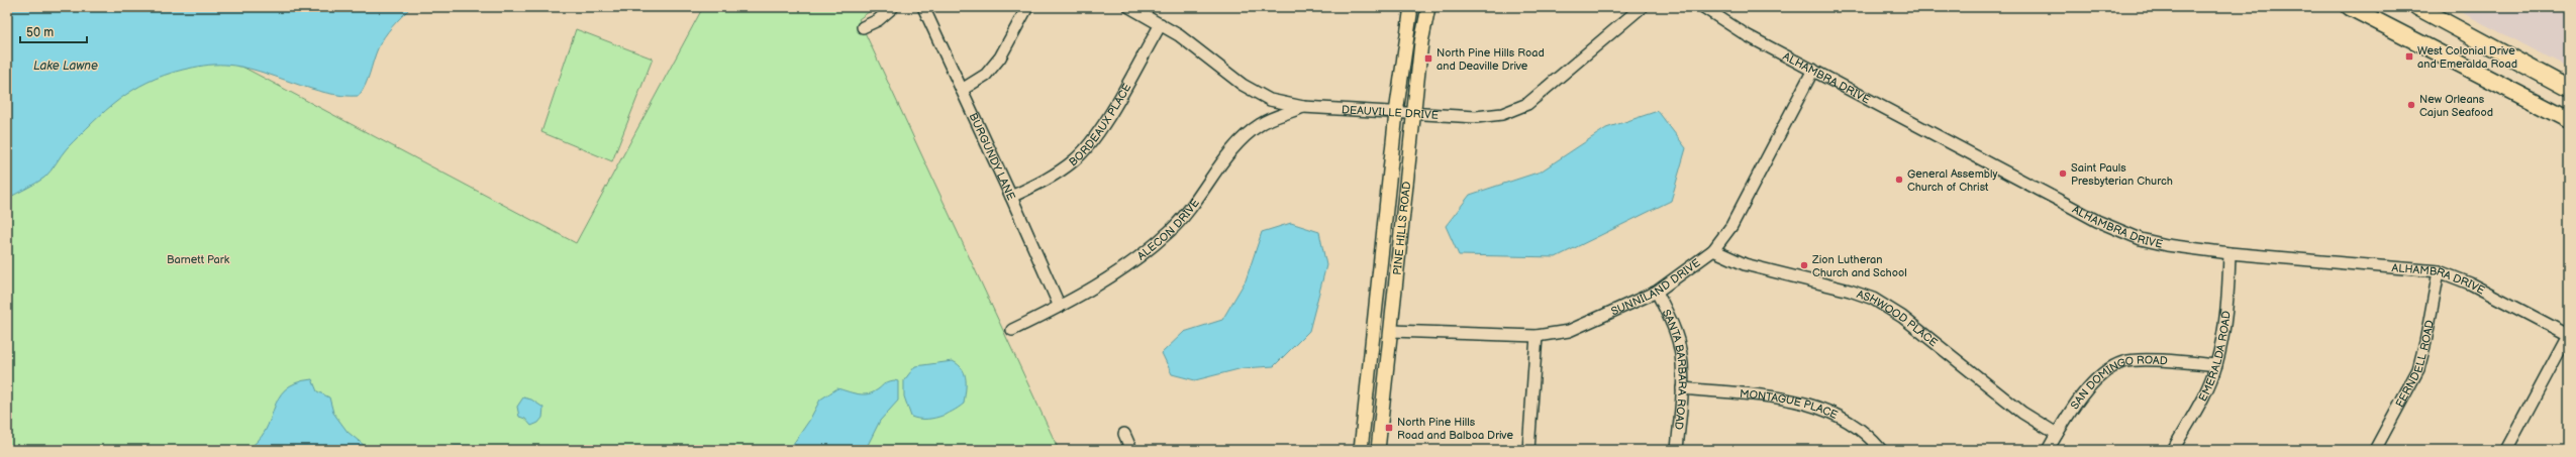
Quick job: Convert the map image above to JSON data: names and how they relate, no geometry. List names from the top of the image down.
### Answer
{
  "streets": {
    "main road": ["PINE HILLS ROAD"],
    "street": [
      "ALHAMBRA DRIVE",
      "DEAUVILLE DRIVE",
      "BORDEAUX PLACE",
      "BURGUNDY LANE",
      "ALECON DRIVE",
      "SUNNILAND DRIVE",
      "ASHWOOD PLACE",
      "EMERALDA ROAD",
      "FERNDELL ROAD",
      "SANTA BARBARA ROAD",
      "SAN DOMINGO ROAD",
      "MONTAGUE PLACE"
    ]
  },
  "crossings": [
    ["ALHAMBRA DRIVE", "SUNNILAND DRIVE"],
    ["ALHAMBRA DRIVE", "EMERALDA ROAD"],
    ["ALHAMBRA DRIVE", "FERNDELL ROAD"],
    ["DEAUVILLE DRIVE", "BORDEAUX PLACE"],
    ["DEAUVILLE DRIVE", "ALECON DRIVE"],
    ["DEAUVILLE DRIVE", "PINE HILLS ROAD"],
    ["BORDEAUX PLACE", "BURGUNDY LANE"],
    ["BURGUNDY LANE", "ALECON DRIVE"],
    ["PINE HILLS ROAD", "SUNNILAND DRIVE"],
    ["SUNNILAND DRIVE", "ASHWOOD PLACE"],
    ["SUNNILAND DRIVE", "SANTA BARBARA ROAD"],
    ["ASHWOOD PLACE", "SAN DOMINGO ROAD"],
    ["EMERALDA ROAD", "SAN DOMINGO ROAD"],
    ["SANTA BARBARA ROAD", "MONTAGUE PLACE"]
  ],
  "water": ["Lake Lawne"],
  "parks": ["Barnett Park"],
  "places": {
    "transit": ["West Colonial Drive and Emeralda Road", "North Pine Hills Road and Deaville Drive", "North Pine Hills Road and Balboa Drive"],
    "other": [
      "New Orleans Cajun Seafood",
      "Saint Pauls Presbyterian Church",
      "General Assembly Church of Christ",
      "Zion Lutheran Church and School"
    ]
  },
  "scale_bar": "50 m"
}
